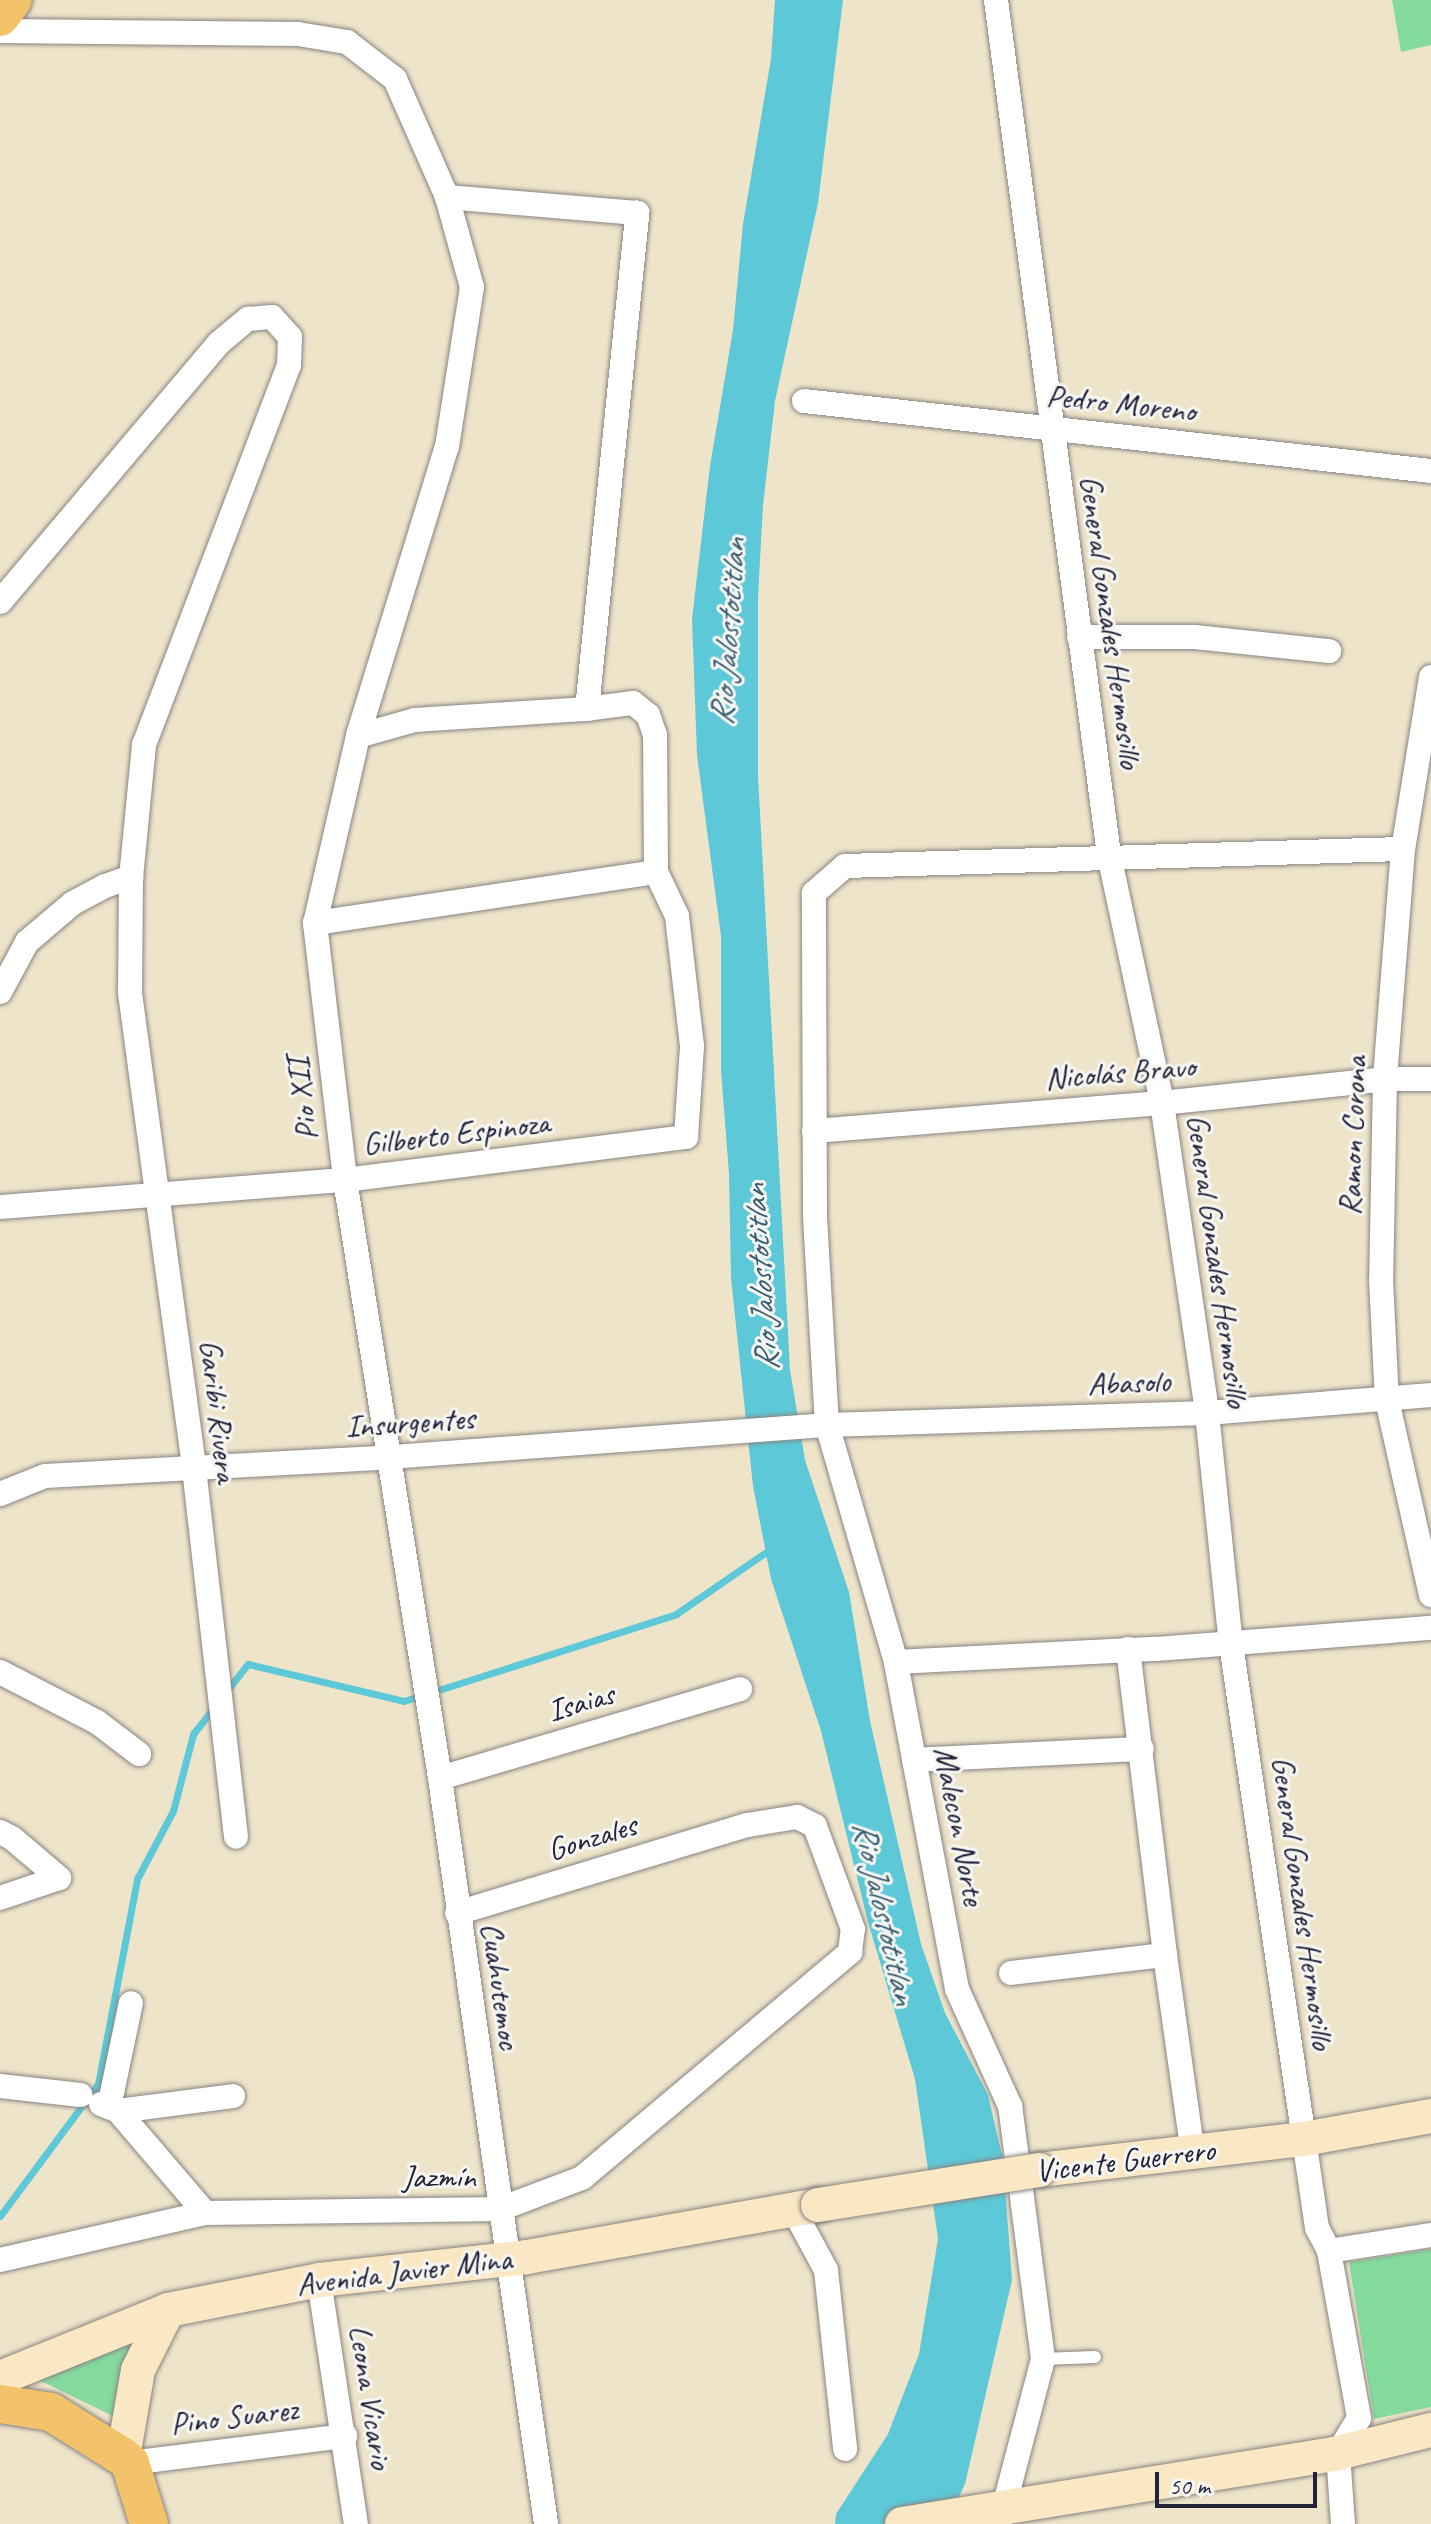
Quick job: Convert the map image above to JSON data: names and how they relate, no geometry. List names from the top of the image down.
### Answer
{
  "streets": {
    "street": [
      "Pedro Moreno",
      "General Gonzales Hermosillo",
      "Nicolás Bravo",
      "Pio XII",
      "Gilberto Espinoza",
      "Ramon Corona",
      "Abasolo",
      "Garibi Rivera",
      "Insurgentes",
      "Isaias",
      "Malecon Norte",
      "Gonzales",
      "Cuahutemoc",
      "Vicente Guerrero",
      "Jazmín",
      "Avenida Javier Mina",
      "Leona Vicario",
      "Pino Suarez"
    ]
  },
  "crossings": [
    ["Pedro Moreno", "General Gonzales Hermosillo"],
    ["General Gonzales Hermosillo", "Nicolás Bravo"],
    ["General Gonzales Hermosillo", "Abasolo"],
    ["General Gonzales Hermosillo", "Malecon Norte"],
    ["General Gonzales Hermosillo", "Vicente Guerrero"],
    ["Nicolás Bravo", "Ramon Corona"],
    ["Nicolás Bravo", "Malecon Norte"],
    ["Pio XII", "Gilberto Espinoza"],
    ["Pio XII", "Insurgentes"],
    ["Pio XII", "Cuahutemoc"],
    ["Gilberto Espinoza", "Garibi Rivera"],
    ["Ramon Corona", "Abasolo"],
    ["Ramon Corona", "Malecon Norte"],
    ["Abasolo", "Insurgentes"],
    ["Abasolo", "Malecon Norte"],
    ["Garibi Rivera", "Insurgentes"],
    ["Insurgentes", "Malecon Norte"],
    ["Insurgentes", "Cuahutemoc"],
    ["Isaias", "Cuahutemoc"],
    ["Gonzales", "Cuahutemoc"],
    ["Gonzales", "Jazmín"],
    ["Cuahutemoc", "Jazmín"],
    ["Cuahutemoc", "Avenida Javier Mina"],
    ["Vicente Guerrero", "Avenida Javier Mina"],
    ["Avenida Javier Mina", "Leona Vicario"],
    ["Leona Vicario", "Pino Suarez"]
  ],
  "water": ["Rio Jalostotitlan"],
  "scale_bar": "50 m"
}
